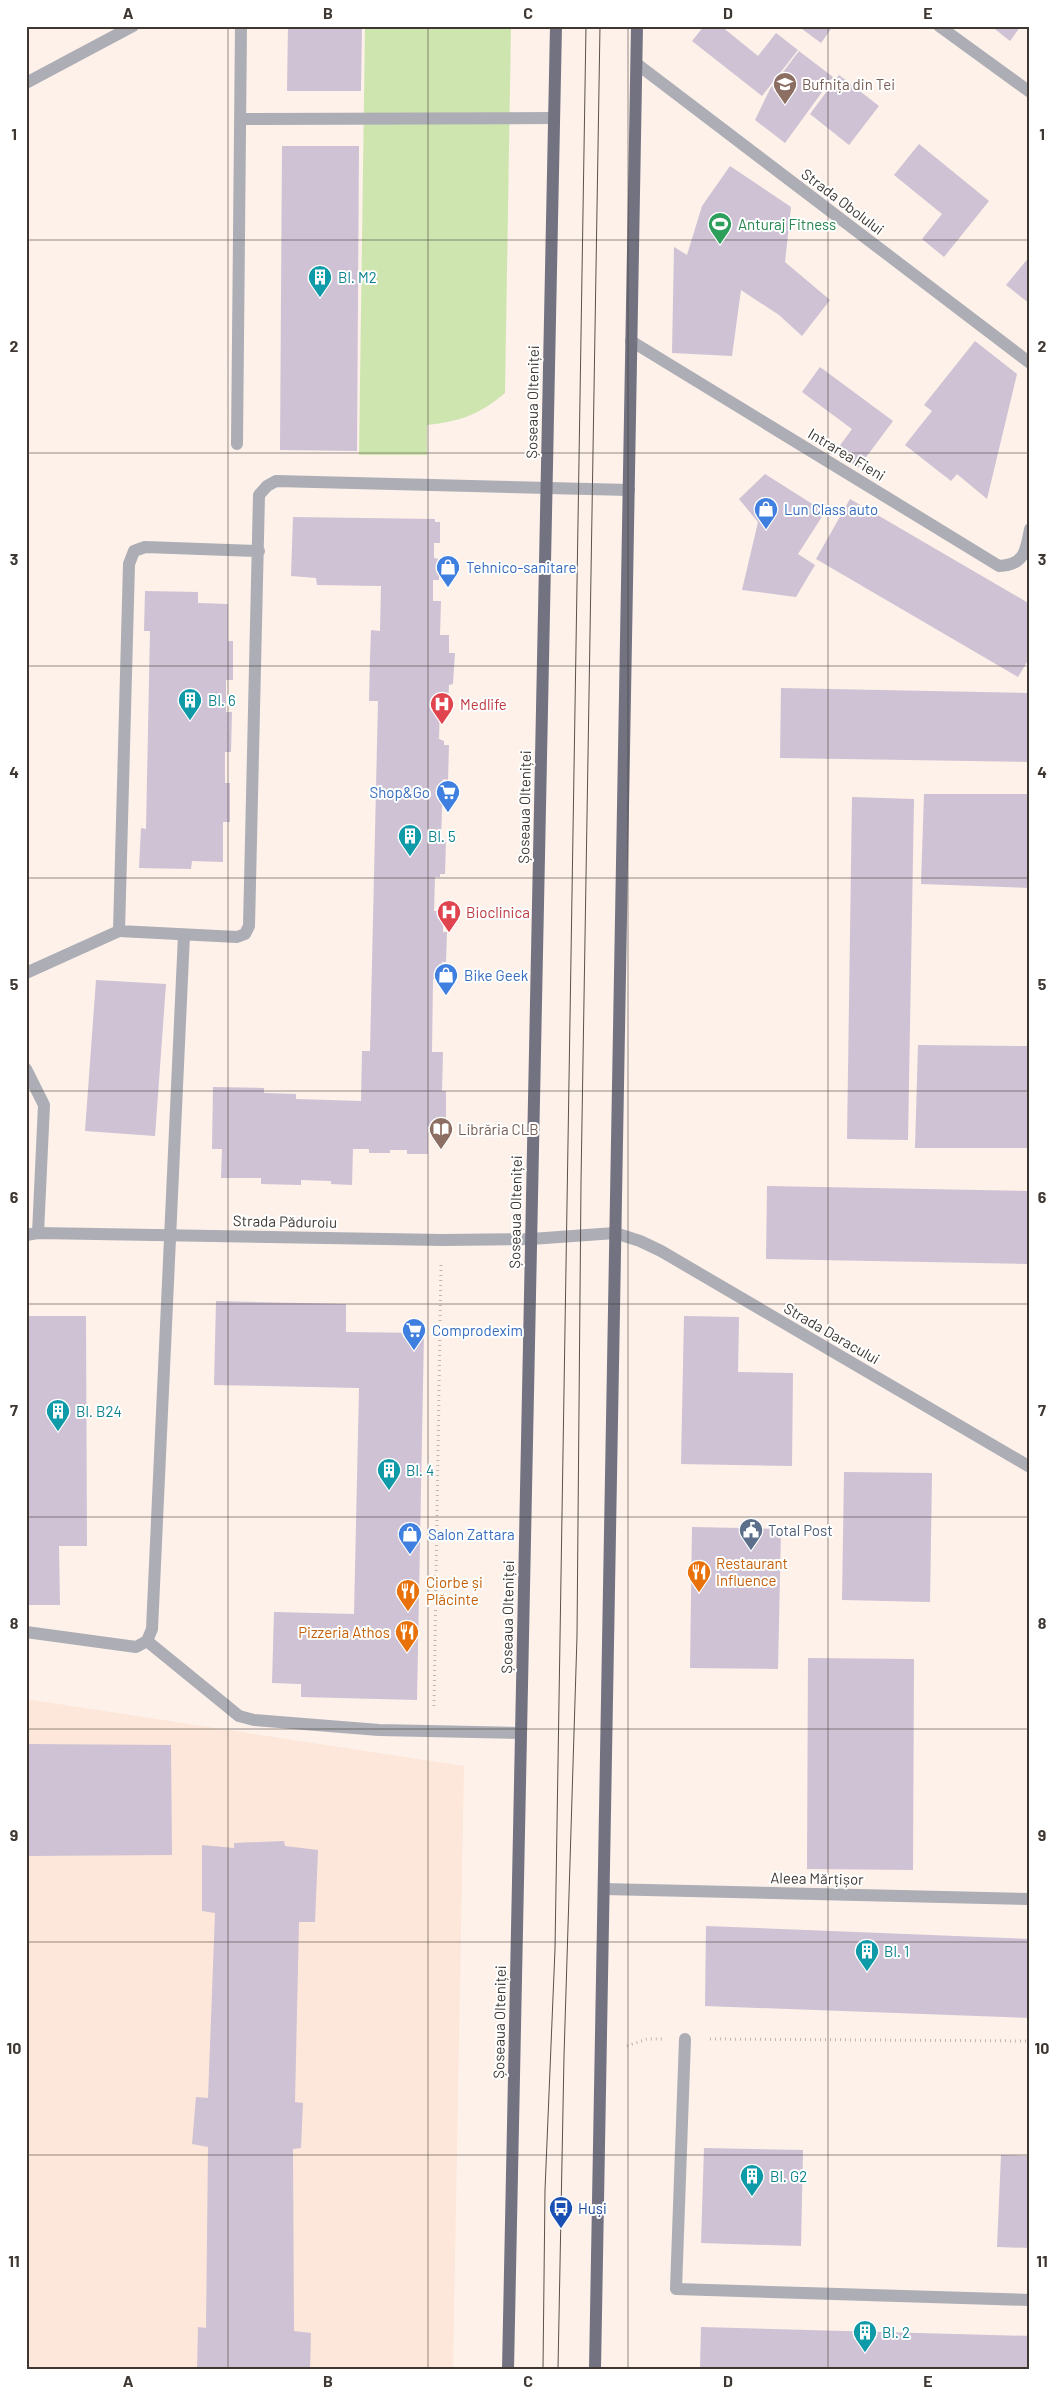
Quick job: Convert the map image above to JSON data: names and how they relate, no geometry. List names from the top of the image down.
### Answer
{
  "streets": {
    "main road": ["Șoseaua Olteniței"],
    "street": [
      "Strada Obolului",
      "Intrarea Fieni",
      "Strada Păduroiu",
      "Strada Daracului",
      "Aleea Mărțișor"
    ]
  },
  "crossings": [
    ["Șoseaua Olteniței", "Strada Păduroiu"],
    ["Șoseaua Olteniței", "Strada Daracului"],
    ["Strada Păduroiu", "Strada Daracului"]
  ],
  "places": {
    "school or university": ["Bufnița din Tei"],
    "sports": ["Anturaj Fitness"],
    "building": [
      "Bl. M2",
      "Bl. 6",
      "Bl. 5",
      "Bl. B24",
      "Bl. 4",
      "Bl. 1",
      "Bl. G2",
      "Bl. 2"
    ],
    "shop": [
      "Lun Class auto",
      "Tehnico-sanitare",
      "Bike Geek",
      "Salon Zattara"
    ],
    "hospital": ["Medlife", "Bioclinica"],
    "supermarket": ["Shop&Go", "Comprodexim"],
    "library": ["Librăria CLB"],
    "public building": ["Total Post"],
    "restaurant": ["Restaurant Influence", "Ciorbe și Plăcinte", "Pizzeria Athos"],
    "bus stop": ["Huși"]
  },
  "grid": {
    "columns": [
      "A",
      "B",
      "C",
      "D",
      "E"
    ],
    "rows": [
      "1",
      "2",
      "3",
      "4",
      "5",
      "6",
      "7",
      "8",
      "9",
      "10",
      "11"
    ]
  }
}
